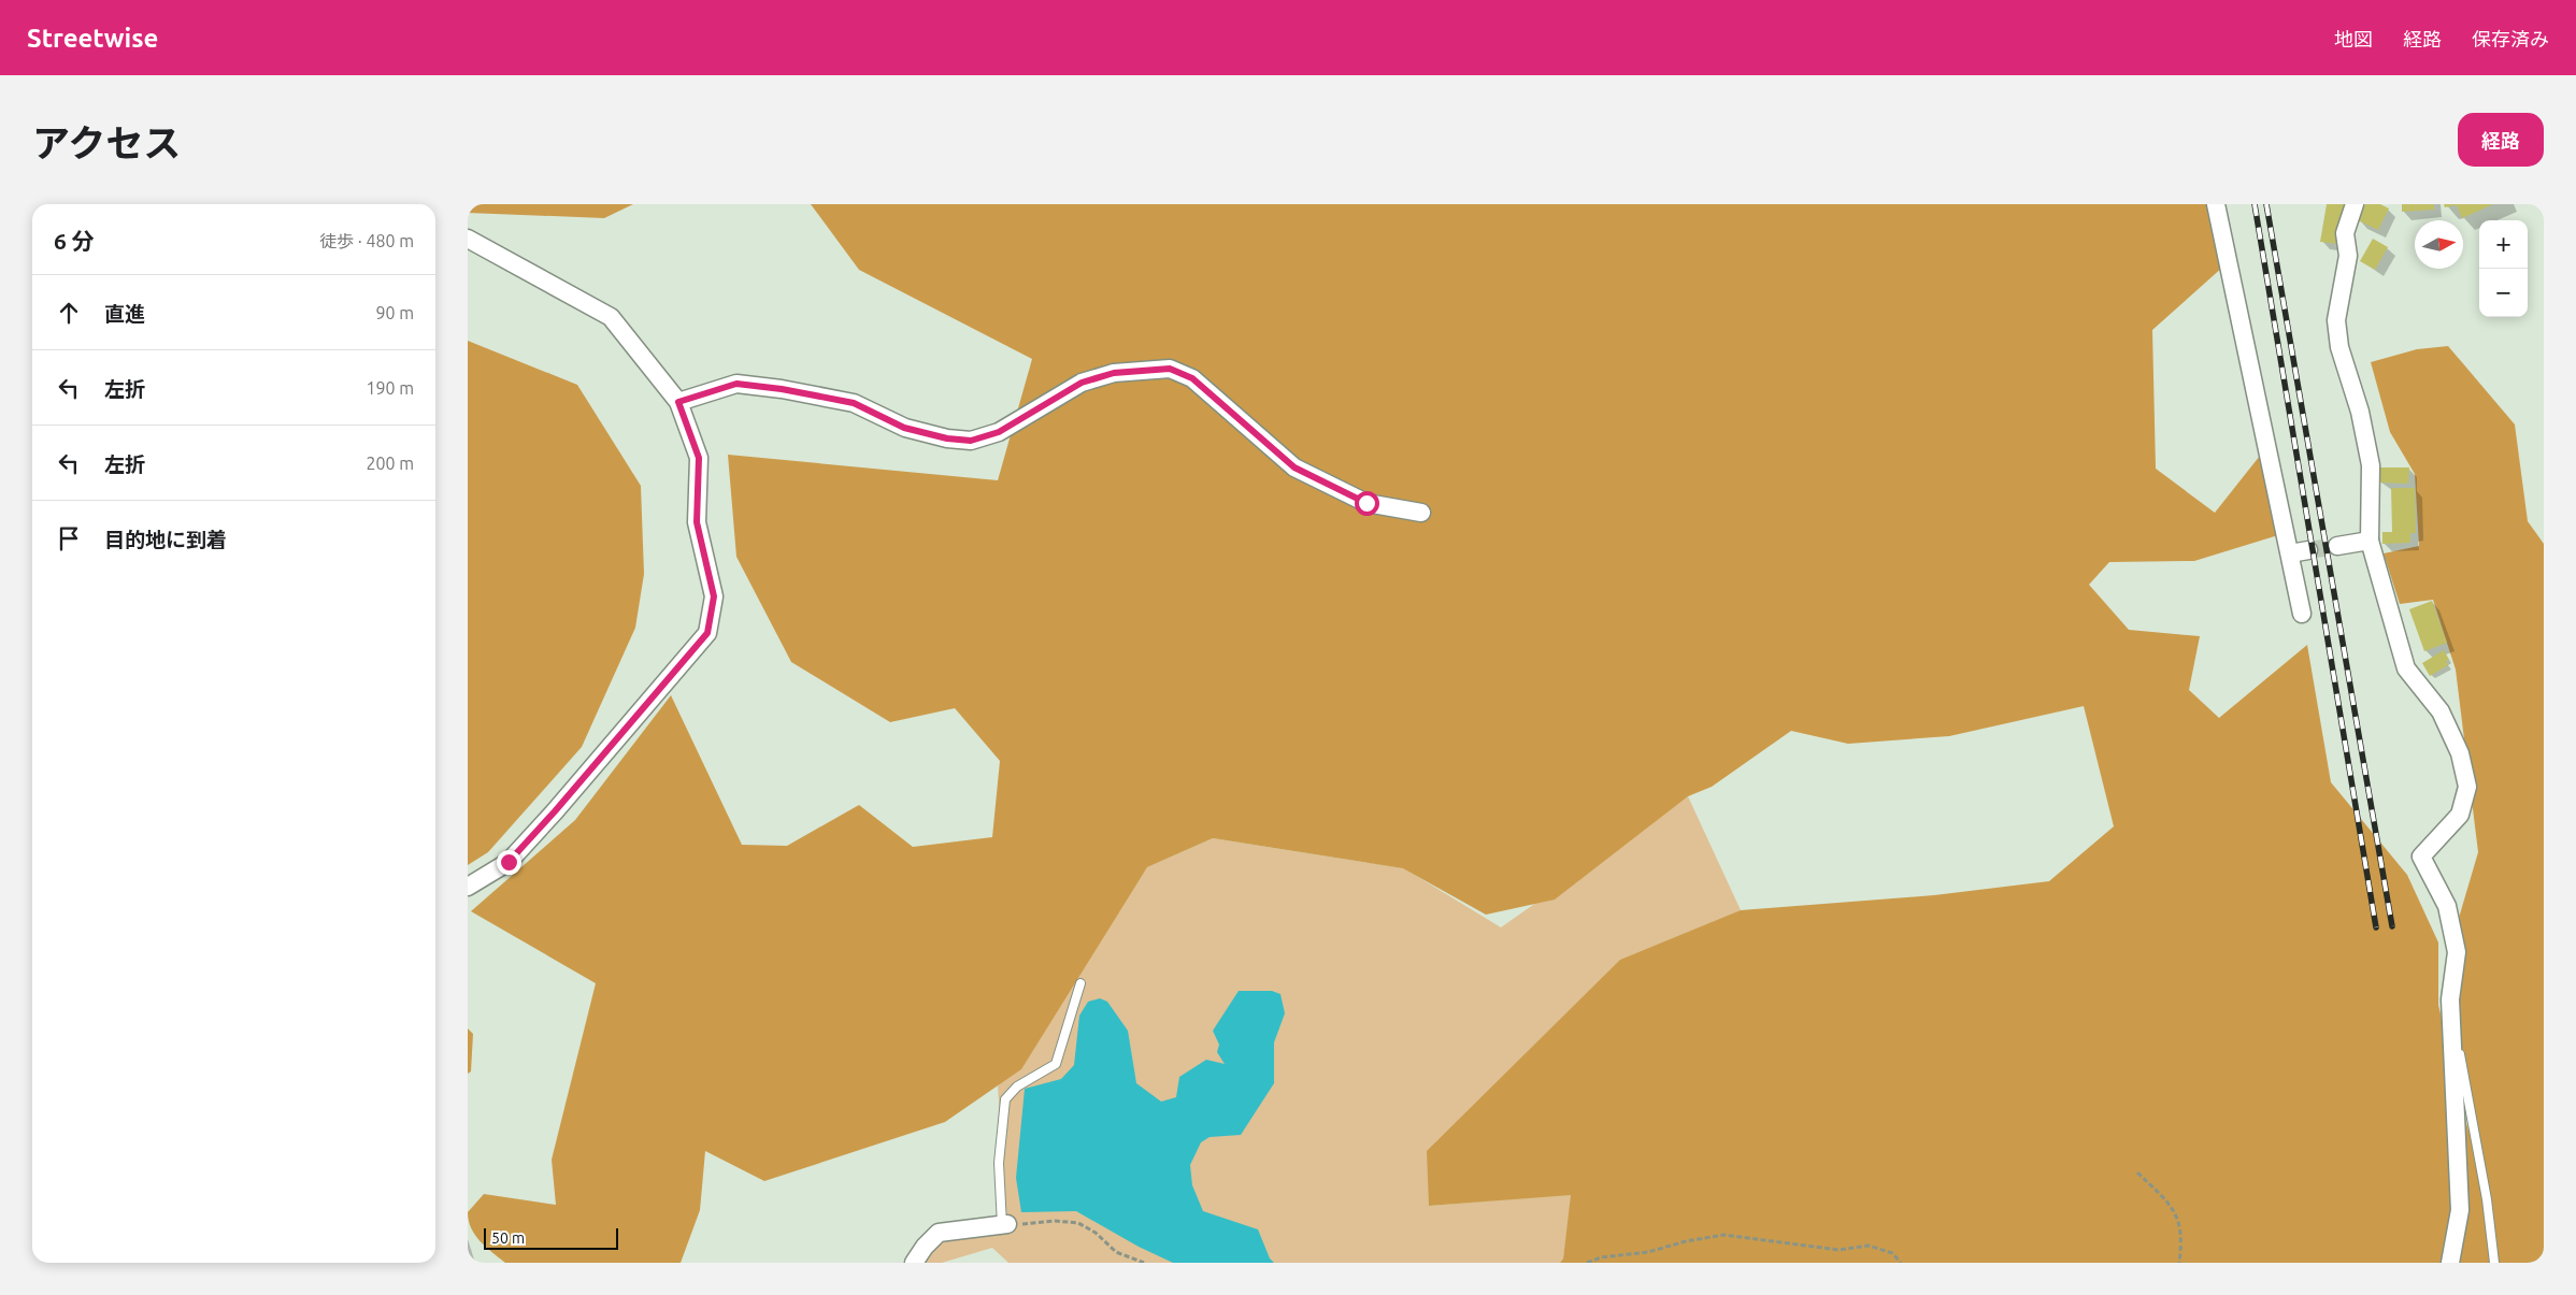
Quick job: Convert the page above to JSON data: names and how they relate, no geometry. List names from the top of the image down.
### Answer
{
  "scale_bar": "50 m",
  "north": "right",
  "page": {
    "header": "Streetwise",
    "nav": ["地図", "経路", "保存済み"],
    "title": "アクセス",
    "buttons": "経路",
    "heading": ["6 分", "徒歩 · 480 m"],
    "map_buttons": ["+", "−"],
    "list": [
      ["直進", "90 m"],
      ["左折", "190 m"],
      ["左折", "200 m"],
      "目的地に到着"
    ],
    "scale": "50 m"
  }
}
